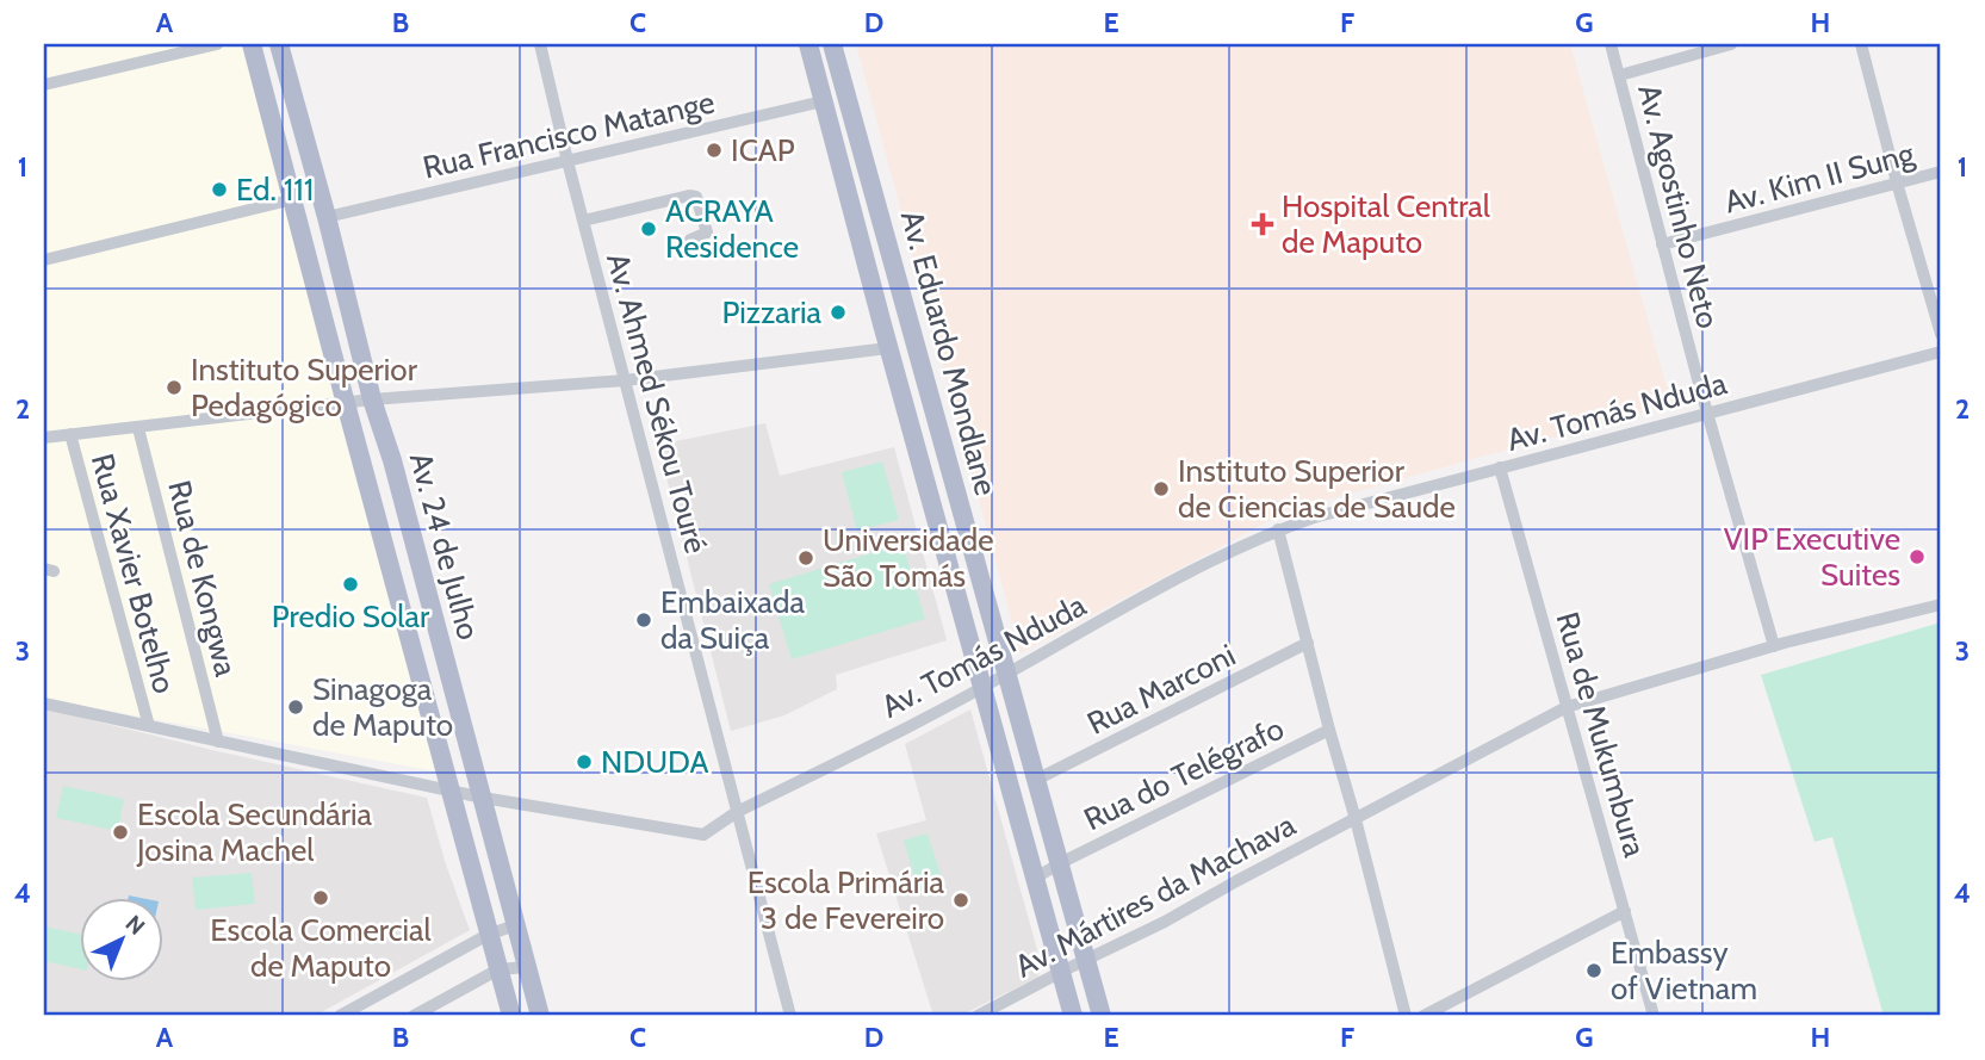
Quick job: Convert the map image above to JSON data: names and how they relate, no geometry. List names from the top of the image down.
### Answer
{
  "streets": {
    "main road": ["Av. Eduardo Mondlane", "Av. 24 de Julho"],
    "street": [
      "Rua Francisco Matange",
      "Av. Kim II Sung",
      "Av. Agostinho Neto",
      "Av. Ahmed Sékou Touré",
      "Av. Tomás Nduda",
      "Rua Xavier Botelho",
      "Rua de Kongwa",
      "Rua Marconi",
      "Rua de Mukumbura",
      "Rua do Telégrafo",
      "Av. Mártires da Machava"
    ]
  },
  "crossings": [
    ["Rua Francisco Matange", "Av. Eduardo Mondlane"],
    ["Rua Francisco Matange", "Av. Ahmed Sékou Touré"],
    ["Rua Francisco Matange", "Av. 24 de Julho"],
    ["Av. Kim II Sung", "Av. Agostinho Neto"],
    ["Av. Agostinho Neto", "Av. Tomás Nduda"],
    ["Av. Agostinho Neto", "Av. Mártires da Machava"],
    ["Av. Eduardo Mondlane", "Av. Tomás Nduda"],
    ["Av. Eduardo Mondlane", "Rua Marconi"],
    ["Av. Eduardo Mondlane", "Rua do Telégrafo"],
    ["Av. Eduardo Mondlane", "Av. Mártires da Machava"],
    ["Av. Ahmed Sékou Touré", "Av. Tomás Nduda"],
    ["Av. Tomás Nduda", "Av. 24 de Julho"],
    ["Av. Tomás Nduda", "Rua Xavier Botelho"],
    ["Av. Tomás Nduda", "Rua de Kongwa"],
    ["Av. Tomás Nduda", "Rua de Mukumbura"],
    ["Rua de Mukumbura", "Av. Mártires da Machava"]
  ],
  "places": {
    "other": [
      "ICAP",
      "Ed. 111",
      "ACRAYA Residence",
      "Pizzaria",
      "Instituto Superior Pedagógico",
      "Instituto Superior de Ciencias de Saude",
      "VIP Executive Suites",
      "Universidade São Tomás",
      "Predio Solar",
      "Embaixada da Suiça",
      "Sinagoga de Maputo",
      "NDUDA",
      "Escola Secundária Josina Machel",
      "Escola Comercial de Maputo",
      "Escola Primária 3 de Fevereiro",
      "Embassy of Vietnam"
    ],
    "health": ["Hospital Central de Maputo"]
  },
  "north": "top right",
  "grid": {
    "columns": [
      "A",
      "B",
      "C",
      "D",
      "E",
      "F",
      "G",
      "H"
    ],
    "rows": [
      "1",
      "2",
      "3",
      "4"
    ]
  }
}
